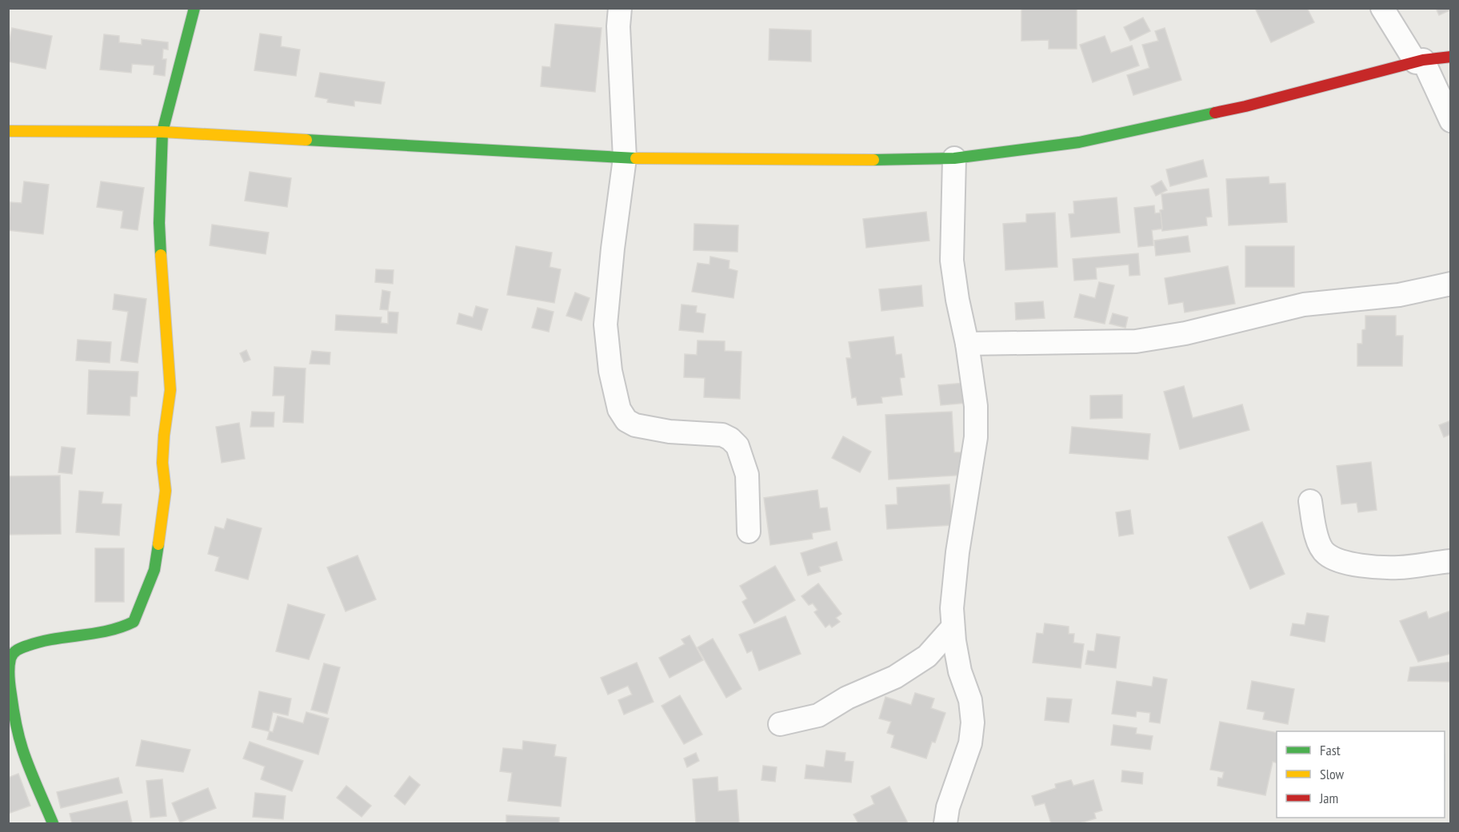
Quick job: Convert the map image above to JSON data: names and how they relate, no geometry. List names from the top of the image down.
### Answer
{
  "legend": ["Fast", "Slow", "Jam"]
}
